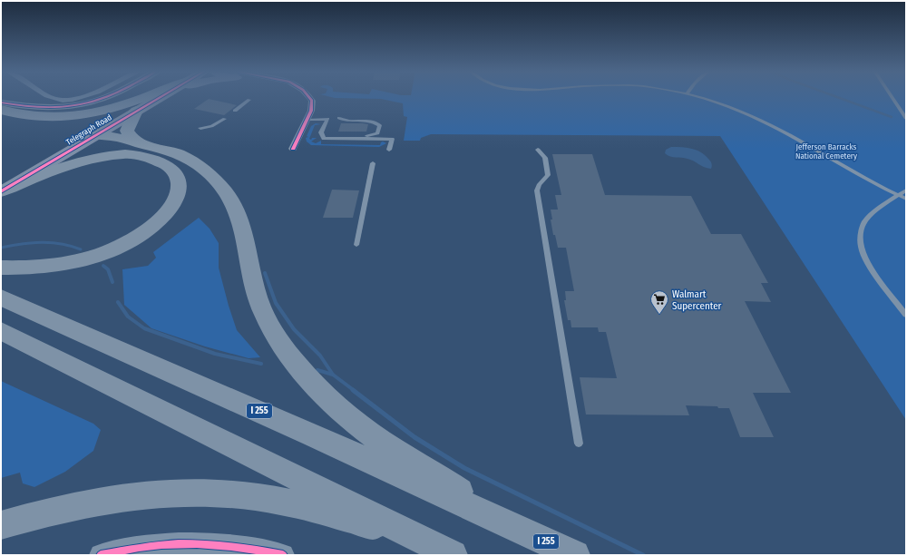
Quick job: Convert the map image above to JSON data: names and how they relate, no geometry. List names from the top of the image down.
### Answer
{
  "streets": {
    "highway": ["I 255"],
    "main road": ["Telegraph Road"]
  },
  "parks": ["Jefferson Barracks National Cemetery"],
  "places": {
    "supermarket": ["Walmart Supercenter"]
  }
}
